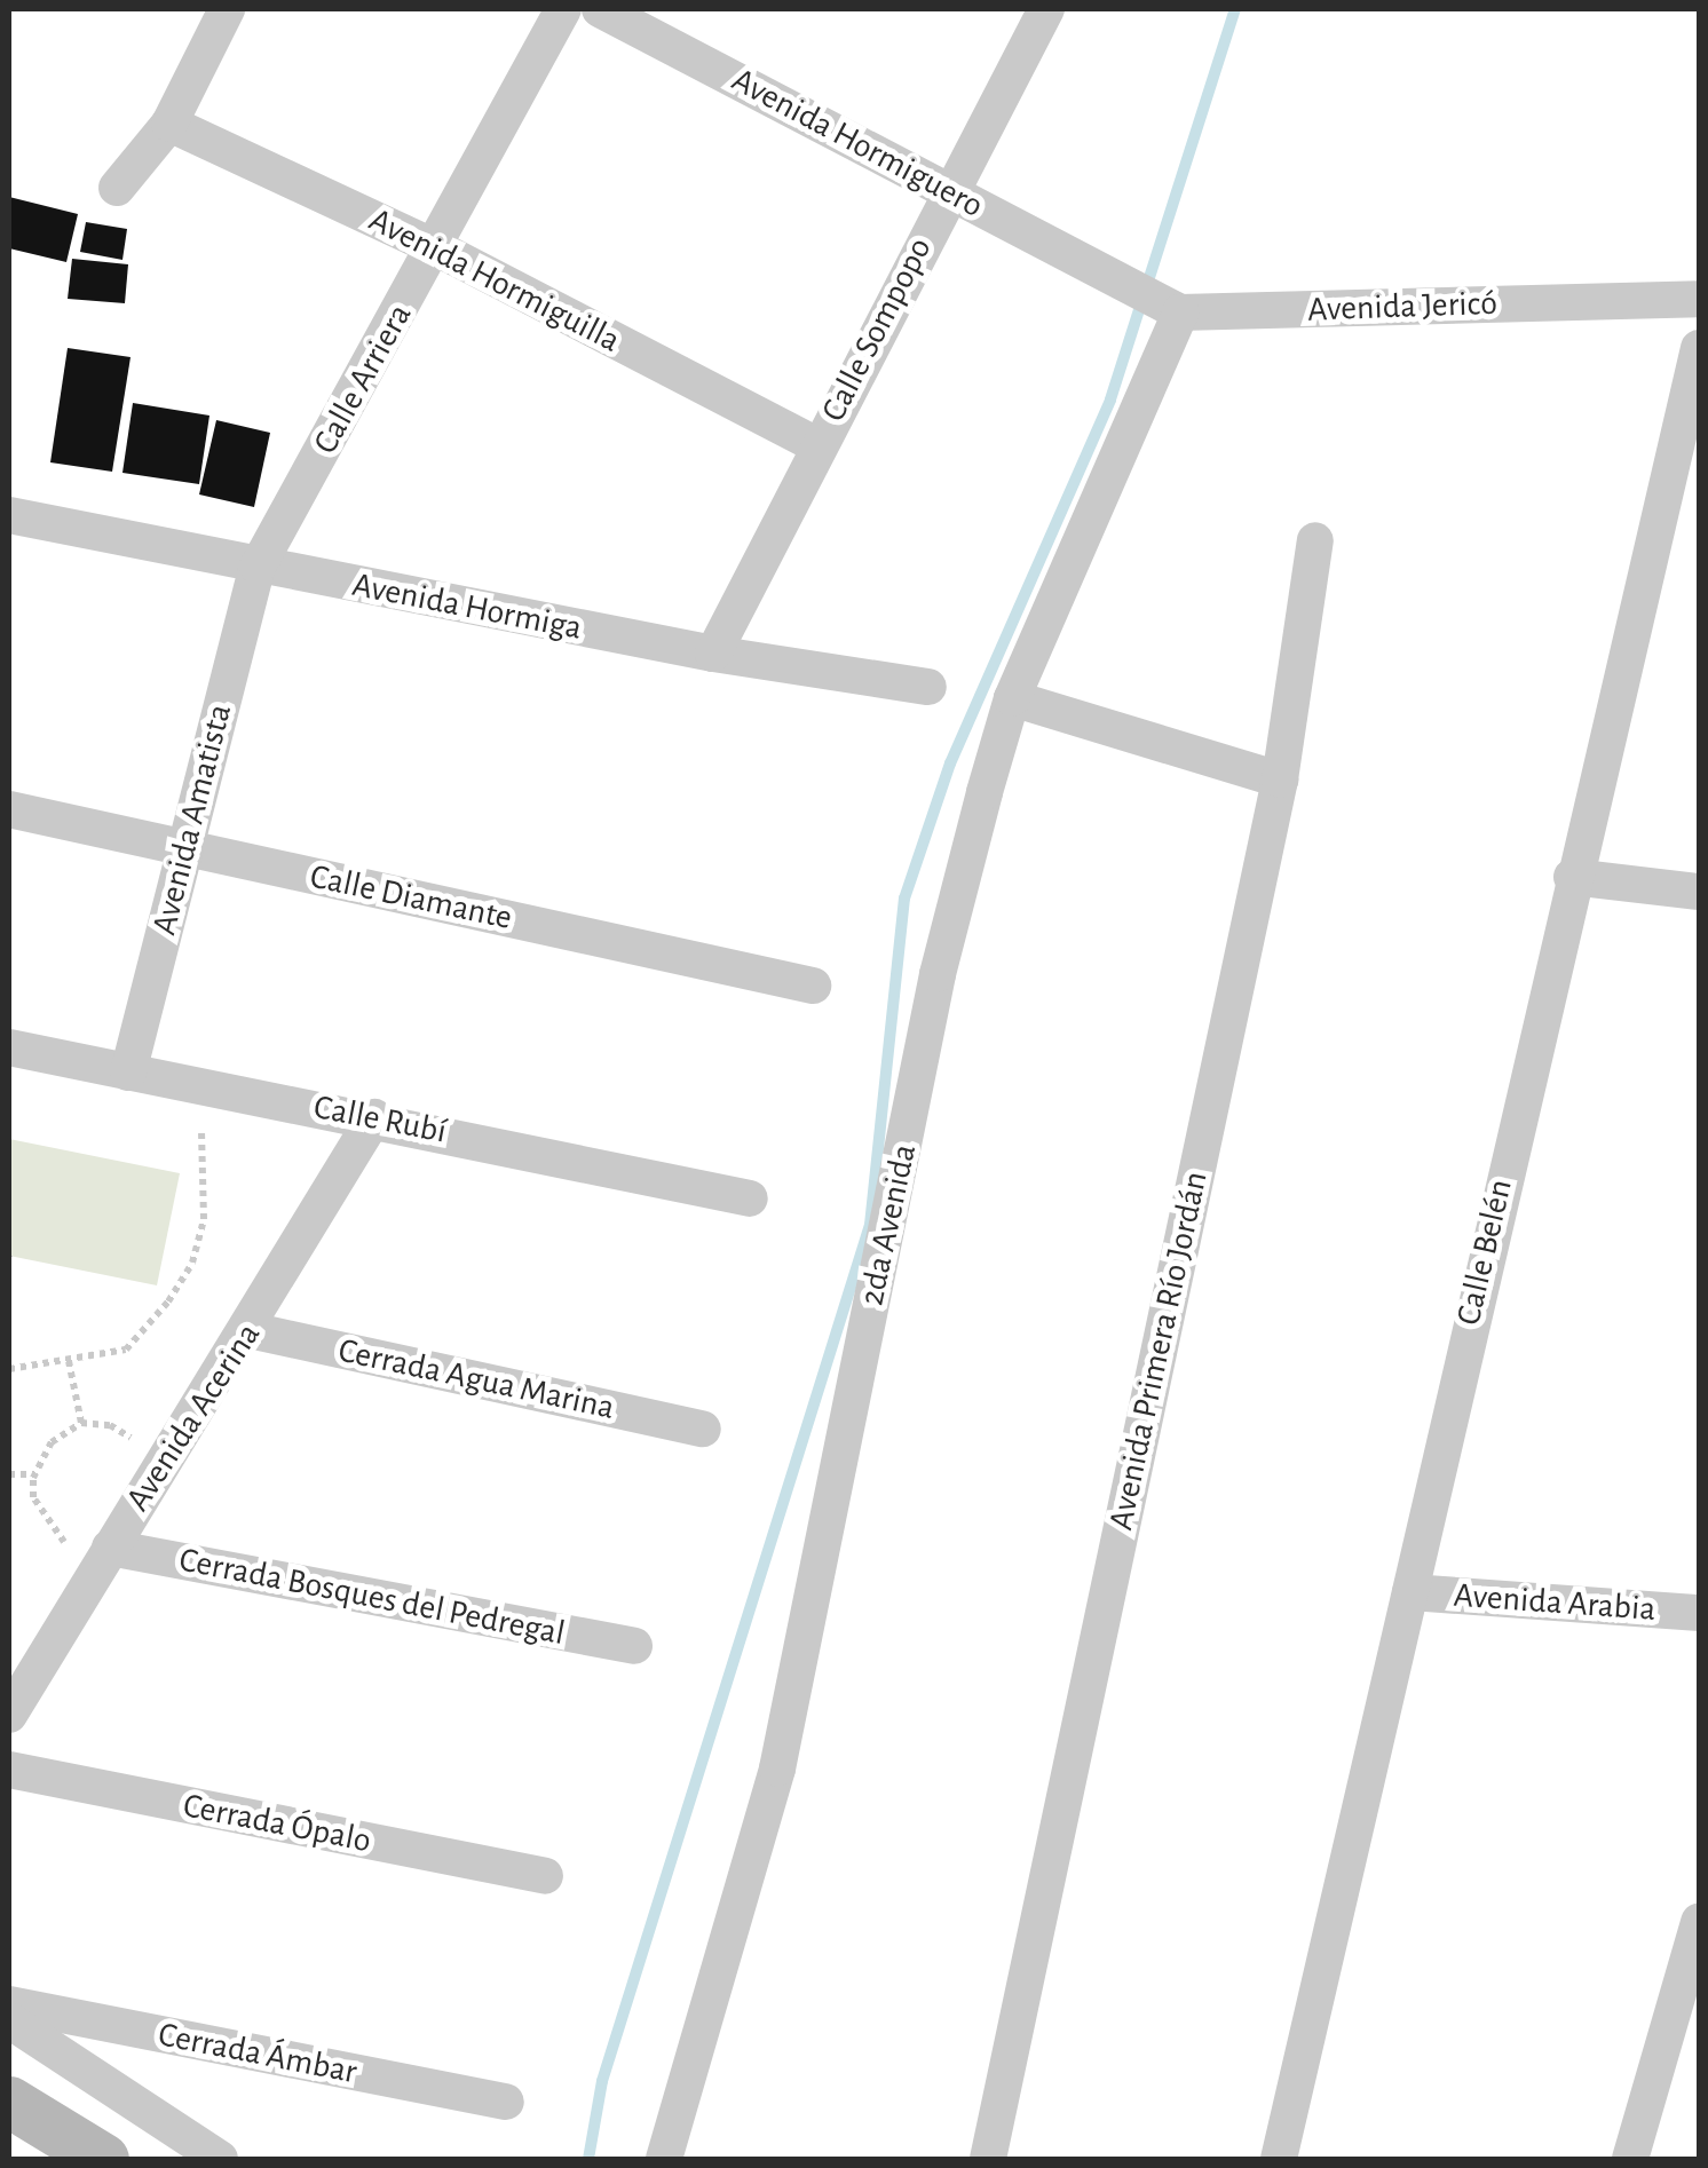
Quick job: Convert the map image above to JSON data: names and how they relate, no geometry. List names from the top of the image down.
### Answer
{
  "streets": {
    "street": [
      "Avenida Hormiguero",
      "Avenida Hormiguilla",
      "Avenida Jericó",
      "Calle Sompopo",
      "Calle Arriera",
      "Avenida Hormiga",
      "Avenida Amatista",
      "Calle Diamante",
      "Calle Rubí",
      "2da Avenida",
      "Calle Belén",
      "Avenida Primera Río Jordán",
      "Cerrada Agua Marina",
      "Avenida Acerina",
      "Cerrada Bosques del Pedregal",
      "Avenida Arabia",
      "Cerrada Ópalo",
      "Cerrada Ámbar"
    ]
  },
  "crossings": [
    ["Avenida Hormiguero", "Avenida Jericó"],
    ["Avenida Hormiguero", "Calle Sompopo"],
    ["Avenida Hormiguilla", "Calle Sompopo"],
    ["Avenida Hormiguilla", "Calle Arriera"],
    ["Avenida Jericó", "2da Avenida"],
    ["Calle Sompopo", "Avenida Hormiga"],
    ["Calle Arriera", "Avenida Hormiga"],
    ["Calle Arriera", "Avenida Amatista"],
    ["Avenida Hormiga", "Avenida Amatista"],
    ["Avenida Amatista", "Calle Diamante"],
    ["Avenida Amatista", "Calle Rubí"],
    ["Calle Rubí", "Avenida Acerina"],
    ["Calle Belén", "Avenida Arabia"],
    ["Cerrada Agua Marina", "Avenida Acerina"],
    ["Avenida Acerina", "Cerrada Bosques del Pedregal"]
  ]
}
